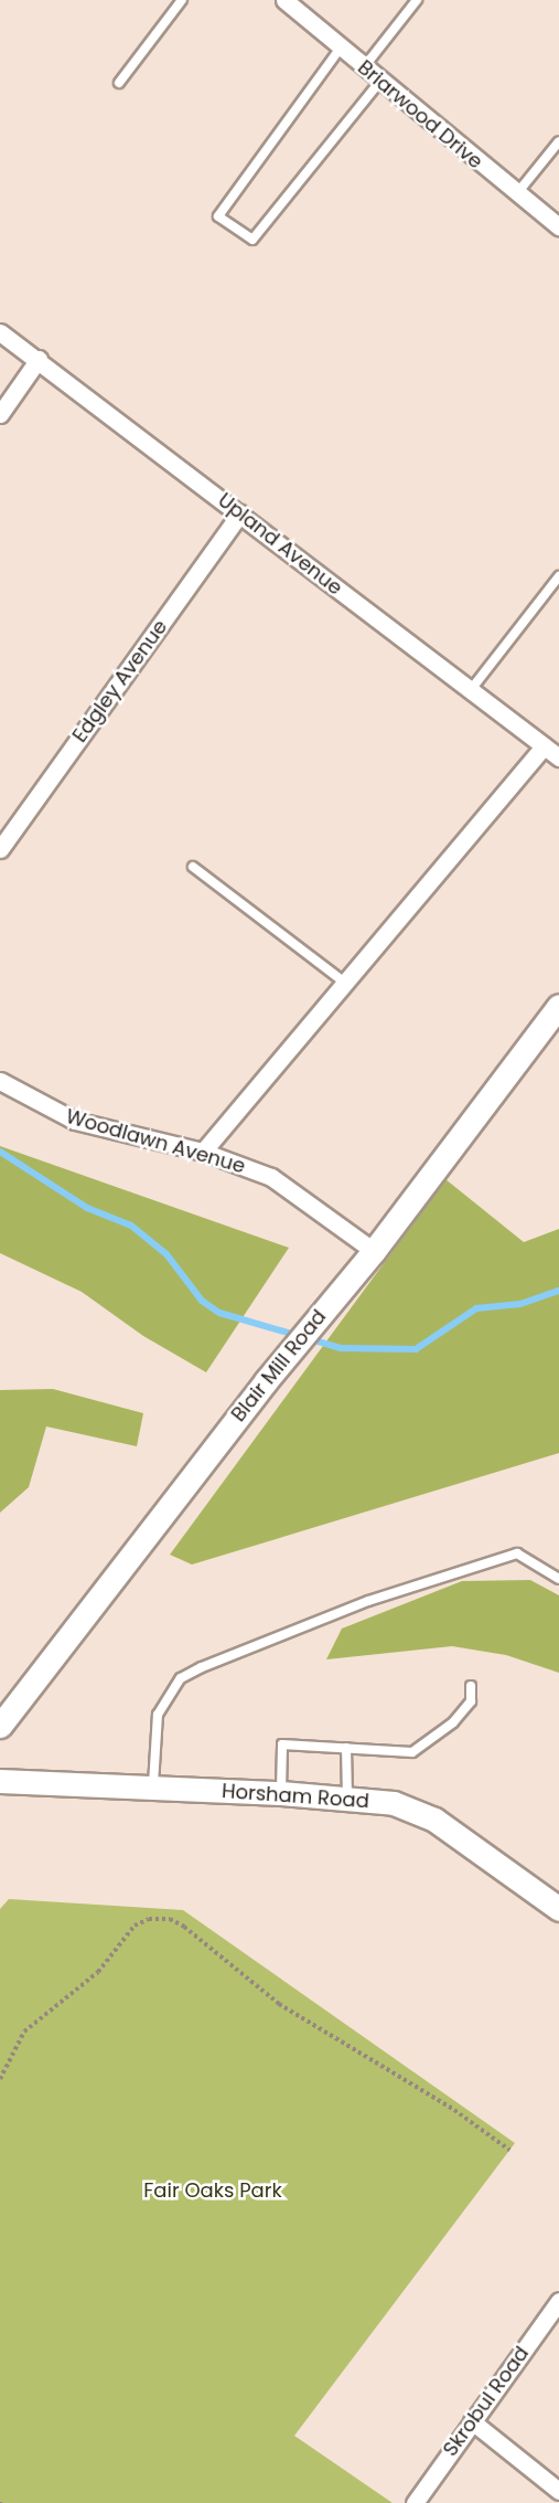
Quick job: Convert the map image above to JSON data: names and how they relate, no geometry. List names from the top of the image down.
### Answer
{
  "streets": {
    "main road": ["Blair Mill Road", "Horsham Road"],
    "street": [
      "Briarwood Drive",
      "Upland Avenue",
      "Edgley Avenue",
      "Woodlawn Avenue",
      "Skrobul Road"
    ]
  },
  "crossings": [
    ["Upland Avenue", "Edgley Avenue"],
    ["Woodlawn Avenue", "Blair Mill Road"]
  ],
  "parks": ["Fair Oaks Park"]
}
